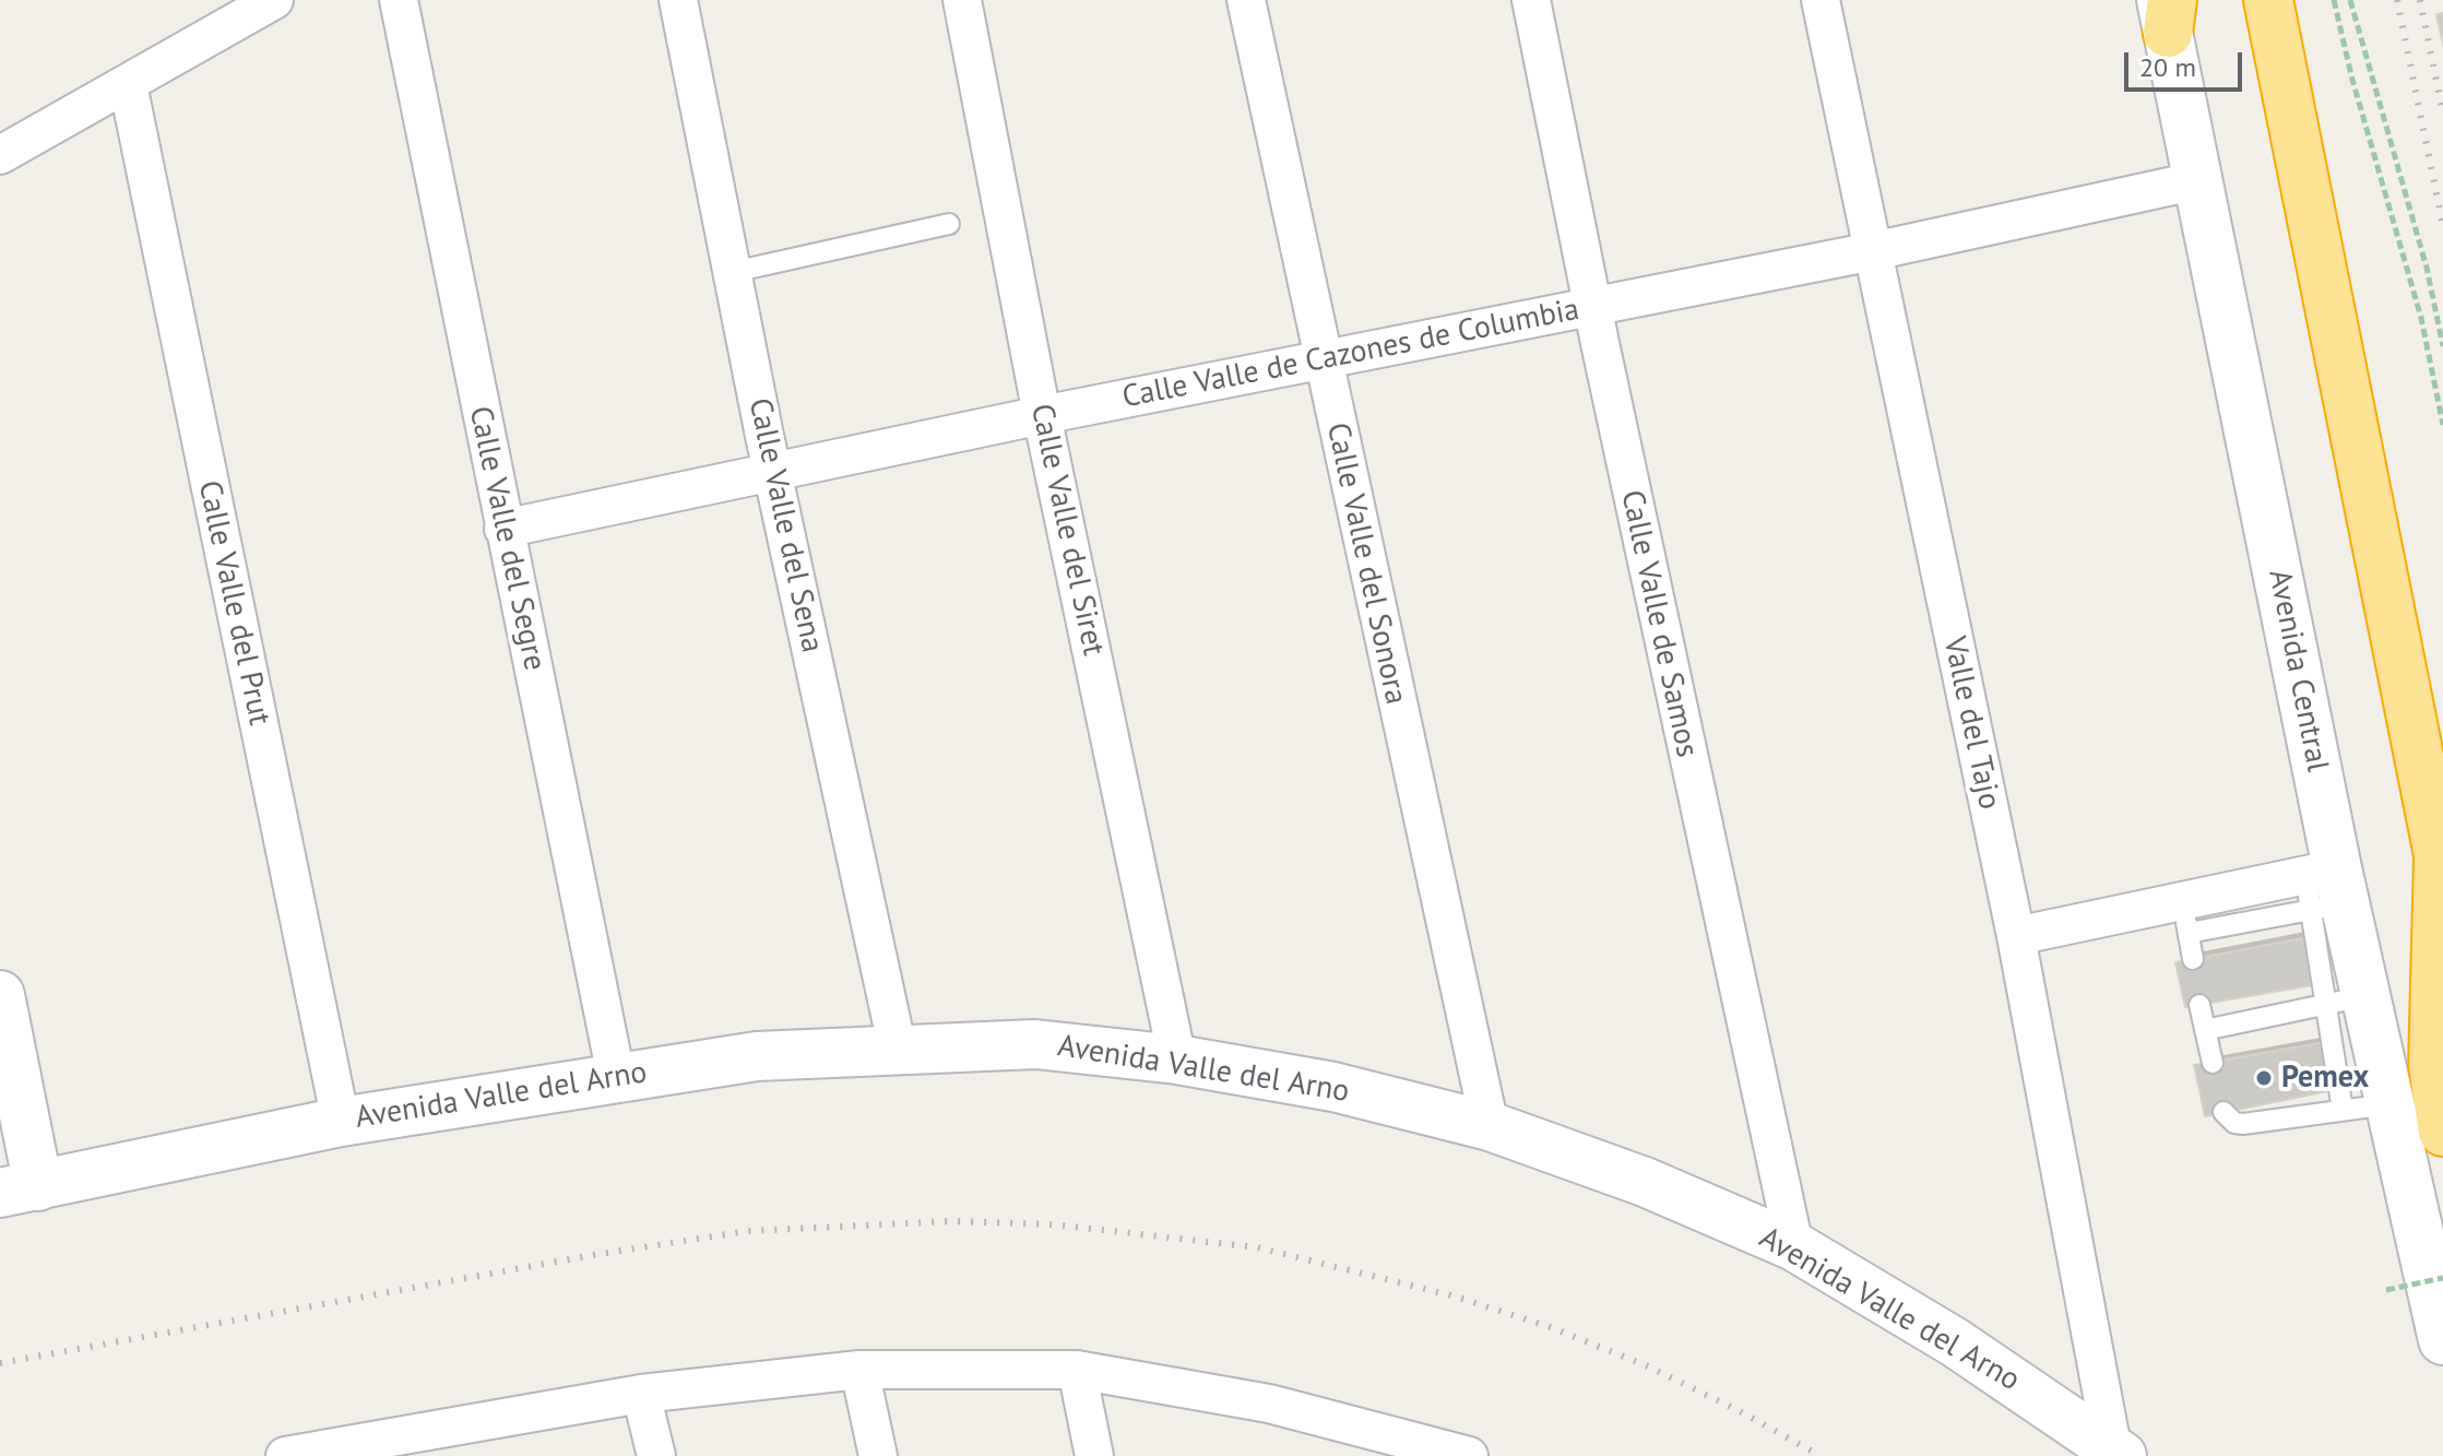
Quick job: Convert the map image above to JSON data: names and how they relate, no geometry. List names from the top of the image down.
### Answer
{
  "streets": {
    "street": [
      "Calle Valle de Cazones de Columbia",
      "Calle Valle del Sena",
      "Calle Valle del Siret",
      "Calle Valle del Segre",
      "Calle Valle del Sonora",
      "Calle Valle del Prut",
      "Calle Valle de Samos",
      "Avenida Central",
      "Valle del Tajo",
      "Avenida Valle del Arno"
    ]
  },
  "crossings": [
    ["Calle Valle de Cazones de Columbia", "Calle Valle del Sena"],
    ["Calle Valle de Cazones de Columbia", "Calle Valle del Siret"],
    ["Calle Valle de Cazones de Columbia", "Calle Valle del Segre"],
    ["Calle Valle de Cazones de Columbia", "Calle Valle del Sonora"],
    ["Calle Valle de Cazones de Columbia", "Calle Valle de Samos"],
    ["Calle Valle de Cazones de Columbia", "Avenida Central"],
    ["Calle Valle de Cazones de Columbia", "Valle del Tajo"],
    ["Calle Valle del Sena", "Avenida Valle del Arno"],
    ["Calle Valle del Siret", "Avenida Valle del Arno"],
    ["Calle Valle del Segre", "Avenida Valle del Arno"],
    ["Calle Valle del Sonora", "Avenida Valle del Arno"],
    ["Calle Valle del Prut", "Avenida Valle del Arno"],
    ["Calle Valle de Samos", "Avenida Valle del Arno"],
    ["Valle del Tajo", "Avenida Valle del Arno"]
  ],
  "places": ["Pemex"],
  "scale_bar": "20 m"
}
